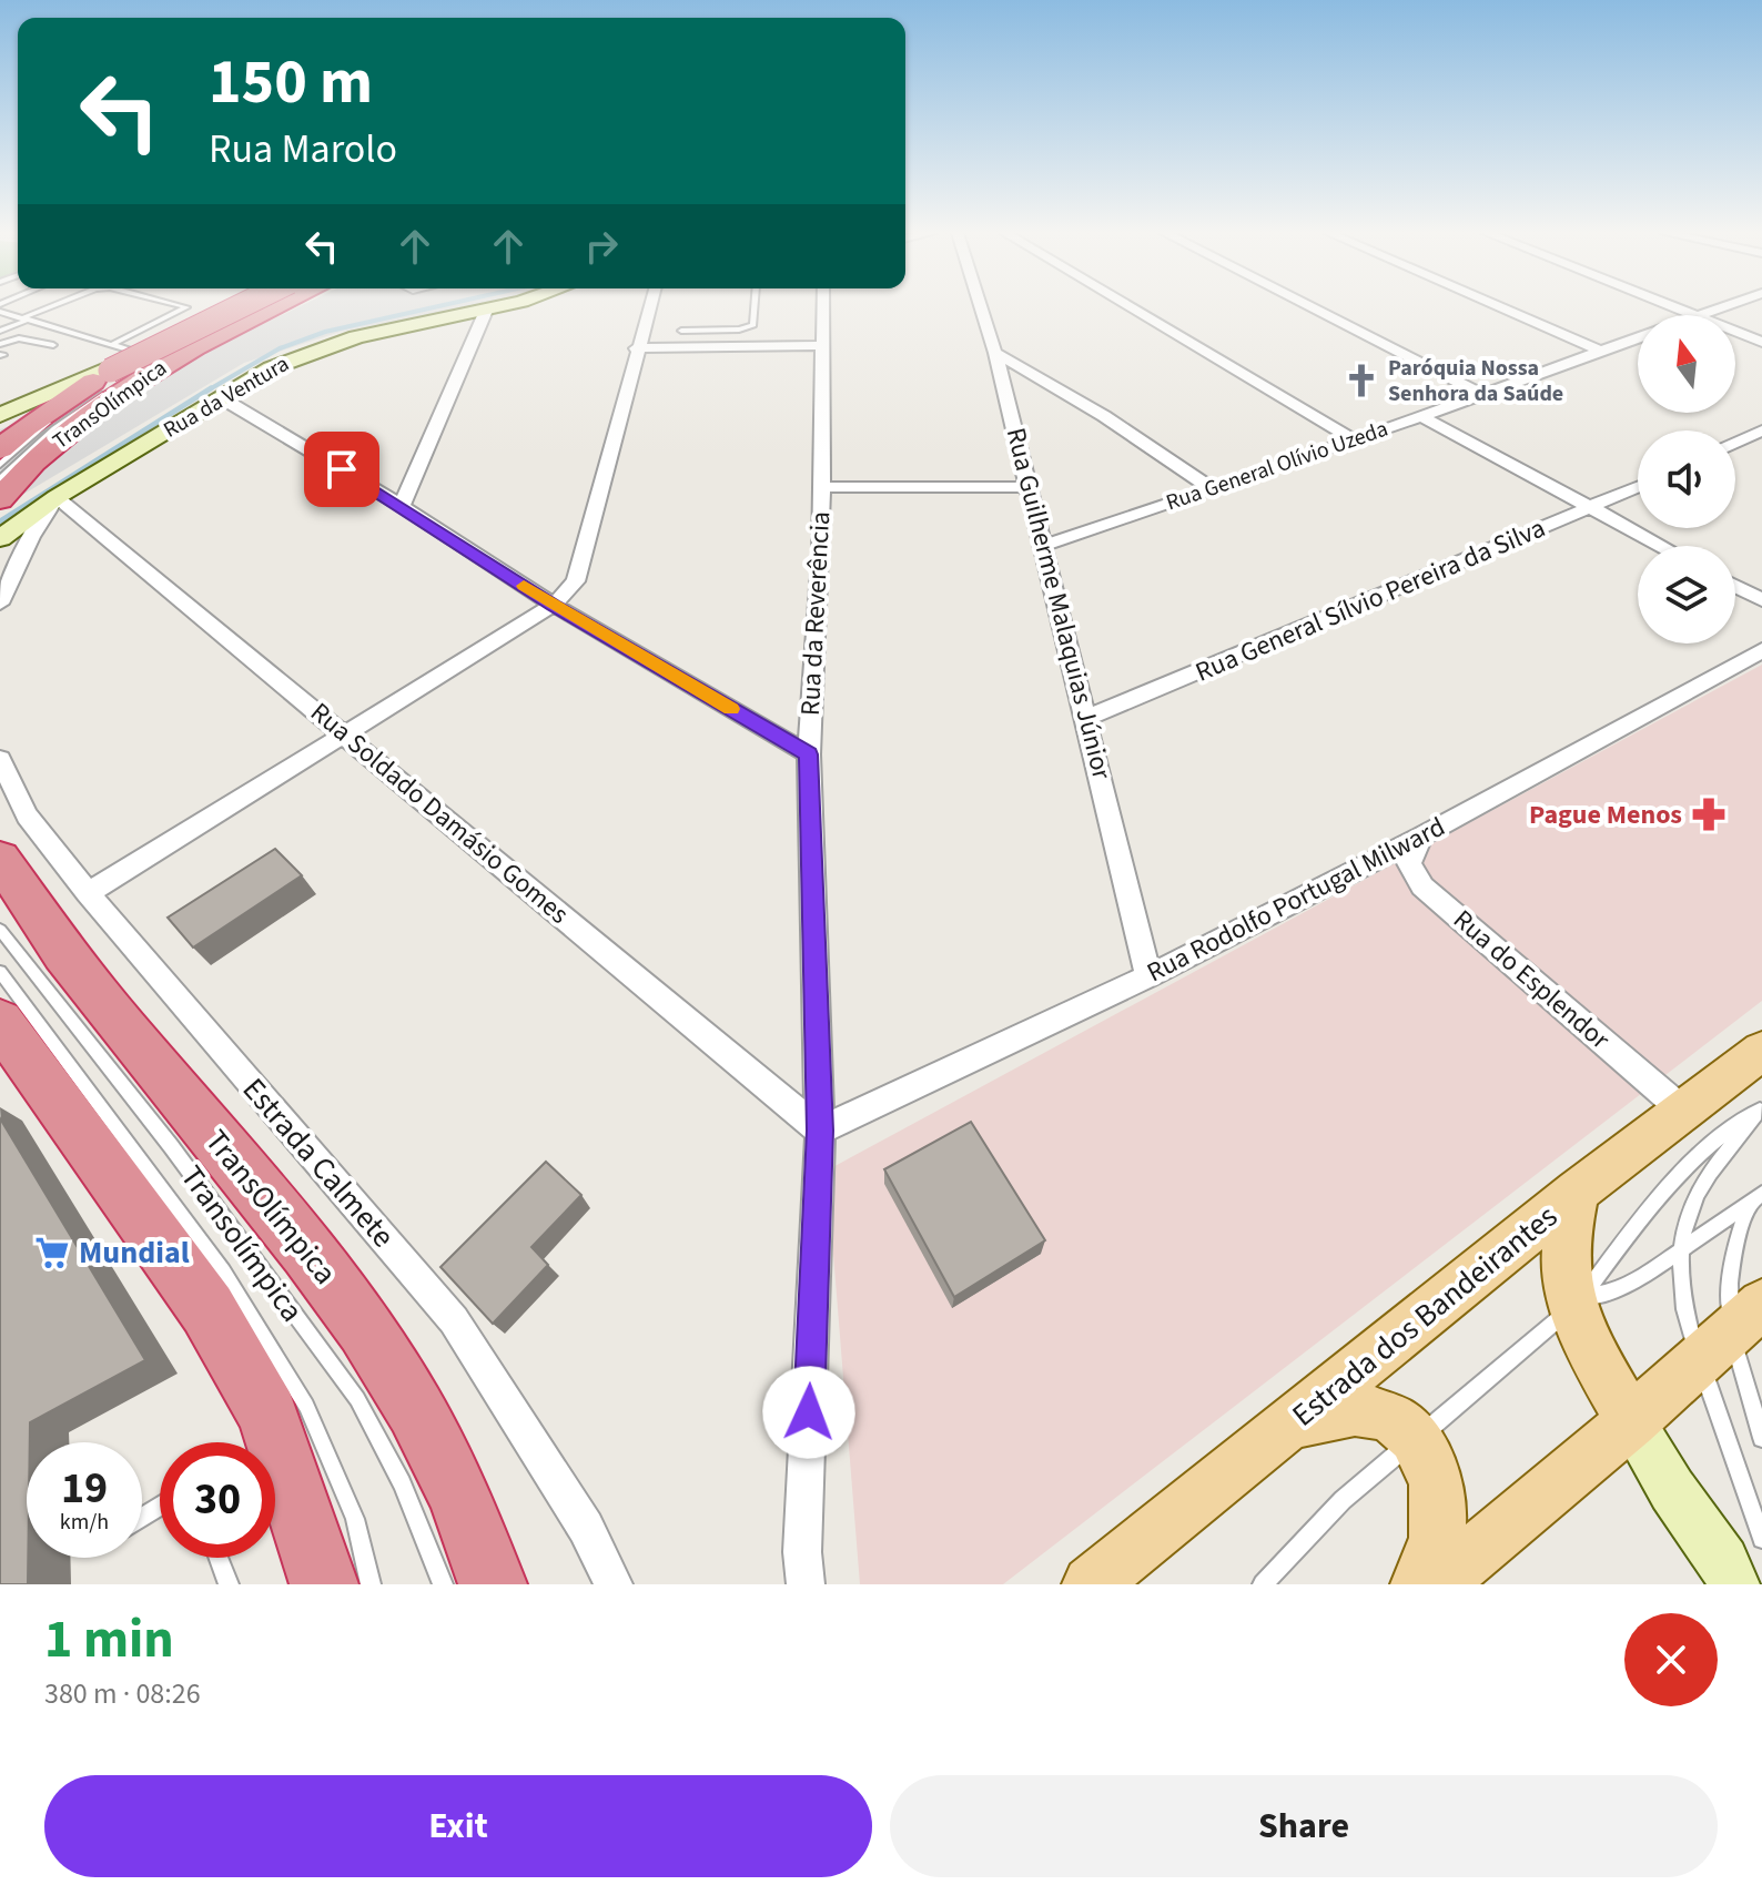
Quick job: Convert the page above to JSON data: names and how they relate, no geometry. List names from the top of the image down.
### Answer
{
  "streets": {
    "highway": ["TransOlímpica"],
    "main road": ["Estrada dos Bandeirantes"],
    "street": [
      "Rua da Ventura",
      "Rua General Olívio Uzeda",
      "Rua General Sílvio Pereira da Silva",
      "Rua Guilherme Malaquias Júnior",
      "Rua da Reverência",
      "Rua Soldado Damásio Gomes",
      "Rua Rodolfo Portugal Milward",
      "Rua do Esplendor",
      "Estrada Calmete"
    ],
    "lane": ["Transolímpica"]
  },
  "crossings": [
    ["Rua da Ventura", "Rua Soldado Damásio Gomes"],
    ["TransOlímpica", "Transolímpica"],
    ["Rua General Olívio Uzeda", "Rua Guilherme Malaquias Júnior"],
    ["Rua General Sílvio Pereira da Silva", "Rua Guilherme Malaquias Júnior"],
    ["Rua Guilherme Malaquias Júnior", "Rua Rodolfo Portugal Milward"],
    ["Rua da Reverência", "Rua Soldado Damásio Gomes"],
    ["Rua da Reverência", "Rua Rodolfo Portugal Milward"],
    ["Rua Soldado Damásio Gomes", "Rua Rodolfo Portugal Milward"],
    ["Rua Rodolfo Portugal Milward", "Rua do Esplendor"],
    ["Rua do Esplendor", "Estrada dos Bandeirantes"]
  ],
  "places": {
    "church": ["Paróquia Nossa Senhora da Saúde"],
    "pharmacy": ["Pague Menos"],
    "supermarket": ["Mundial"]
  },
  "north": "top",
  "page": {
    "turn": ["150 m", "Rua Marolo"],
    "speed": "19 km/h",
    "limit": "30",
    "heading": ["1 min", "380 m · 08:26"],
    "buttons": ["Exit", "Share"]
  }
}
